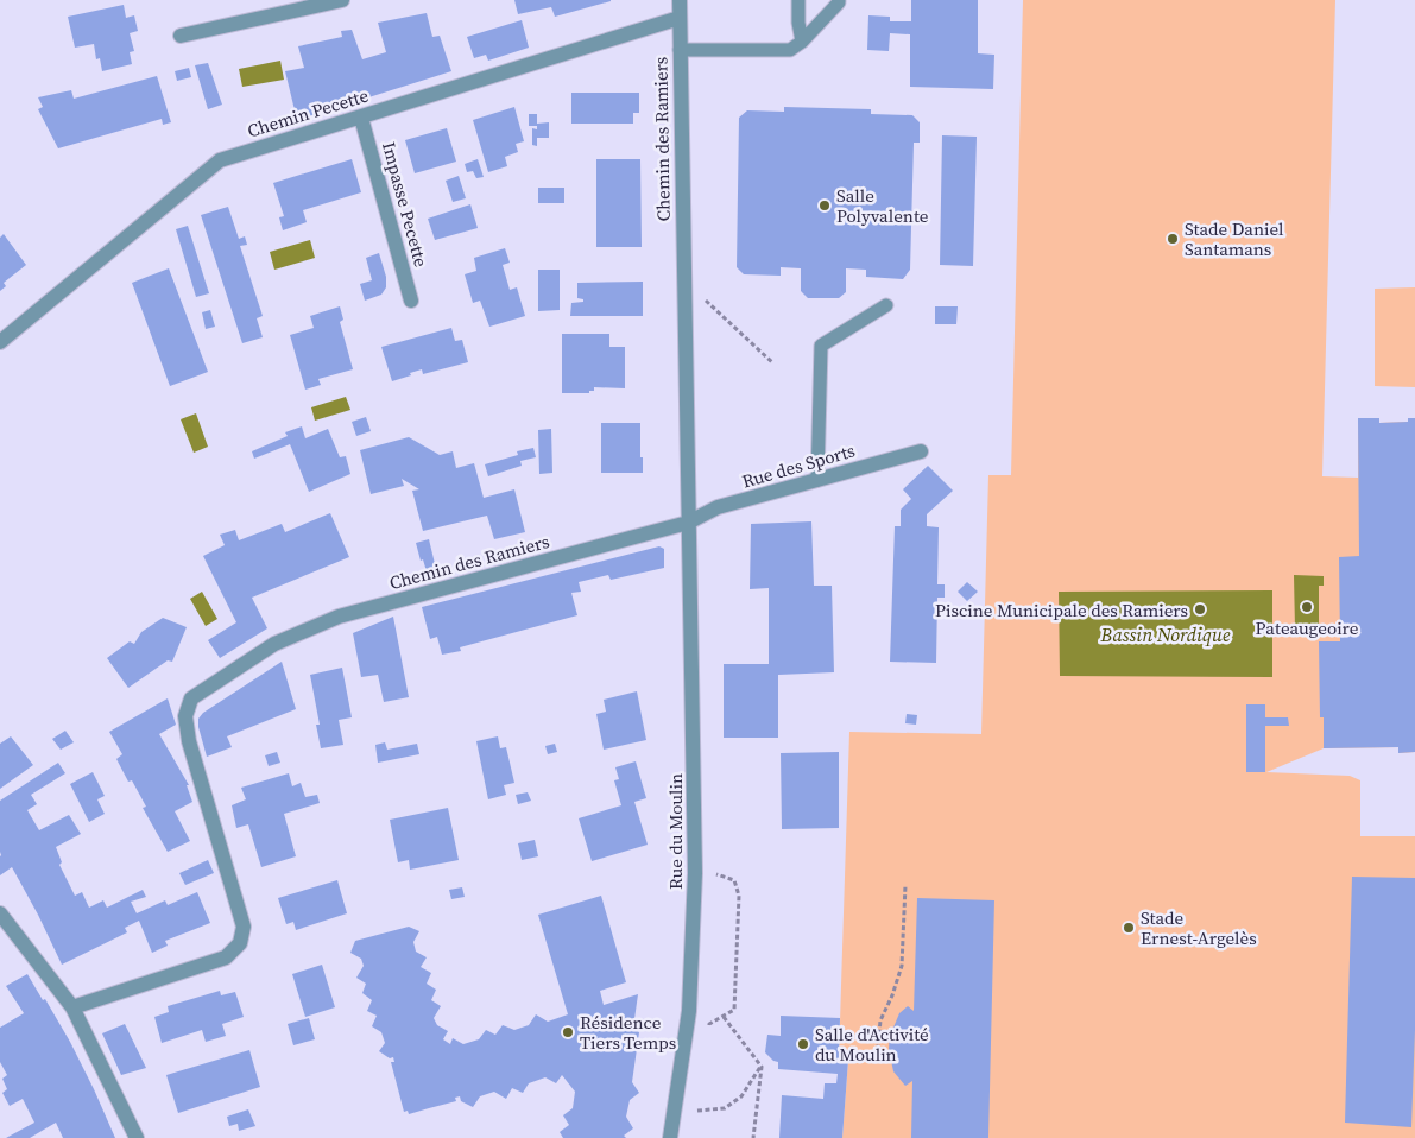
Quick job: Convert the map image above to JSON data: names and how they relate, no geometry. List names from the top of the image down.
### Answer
{
  "streets": {
    "street": [
      "Chemin Pecette",
      "Chemin des Ramiers",
      "Impasse Pecette",
      "Rue des Sports",
      "Rue du Moulin"
    ]
  },
  "crossings": [
    ["Chemin Pecette", "Chemin des Ramiers"],
    ["Chemin Pecette", "Impasse Pecette"],
    ["Chemin des Ramiers", "Rue des Sports"],
    ["Chemin des Ramiers", "Rue du Moulin"],
    ["Rue des Sports", "Rue du Moulin"]
  ],
  "water": ["Bassin Nordique"],
  "places": [
    "Salle Polyvalente",
    "Stade Daniel Santamans",
    "Pateaugeoire",
    "Piscine Municipale des Ramiers",
    "Stade Ernest-Argelès",
    "Résidence Tiers Temps",
    "Salle d'Activité du Moulin"
  ]
}
